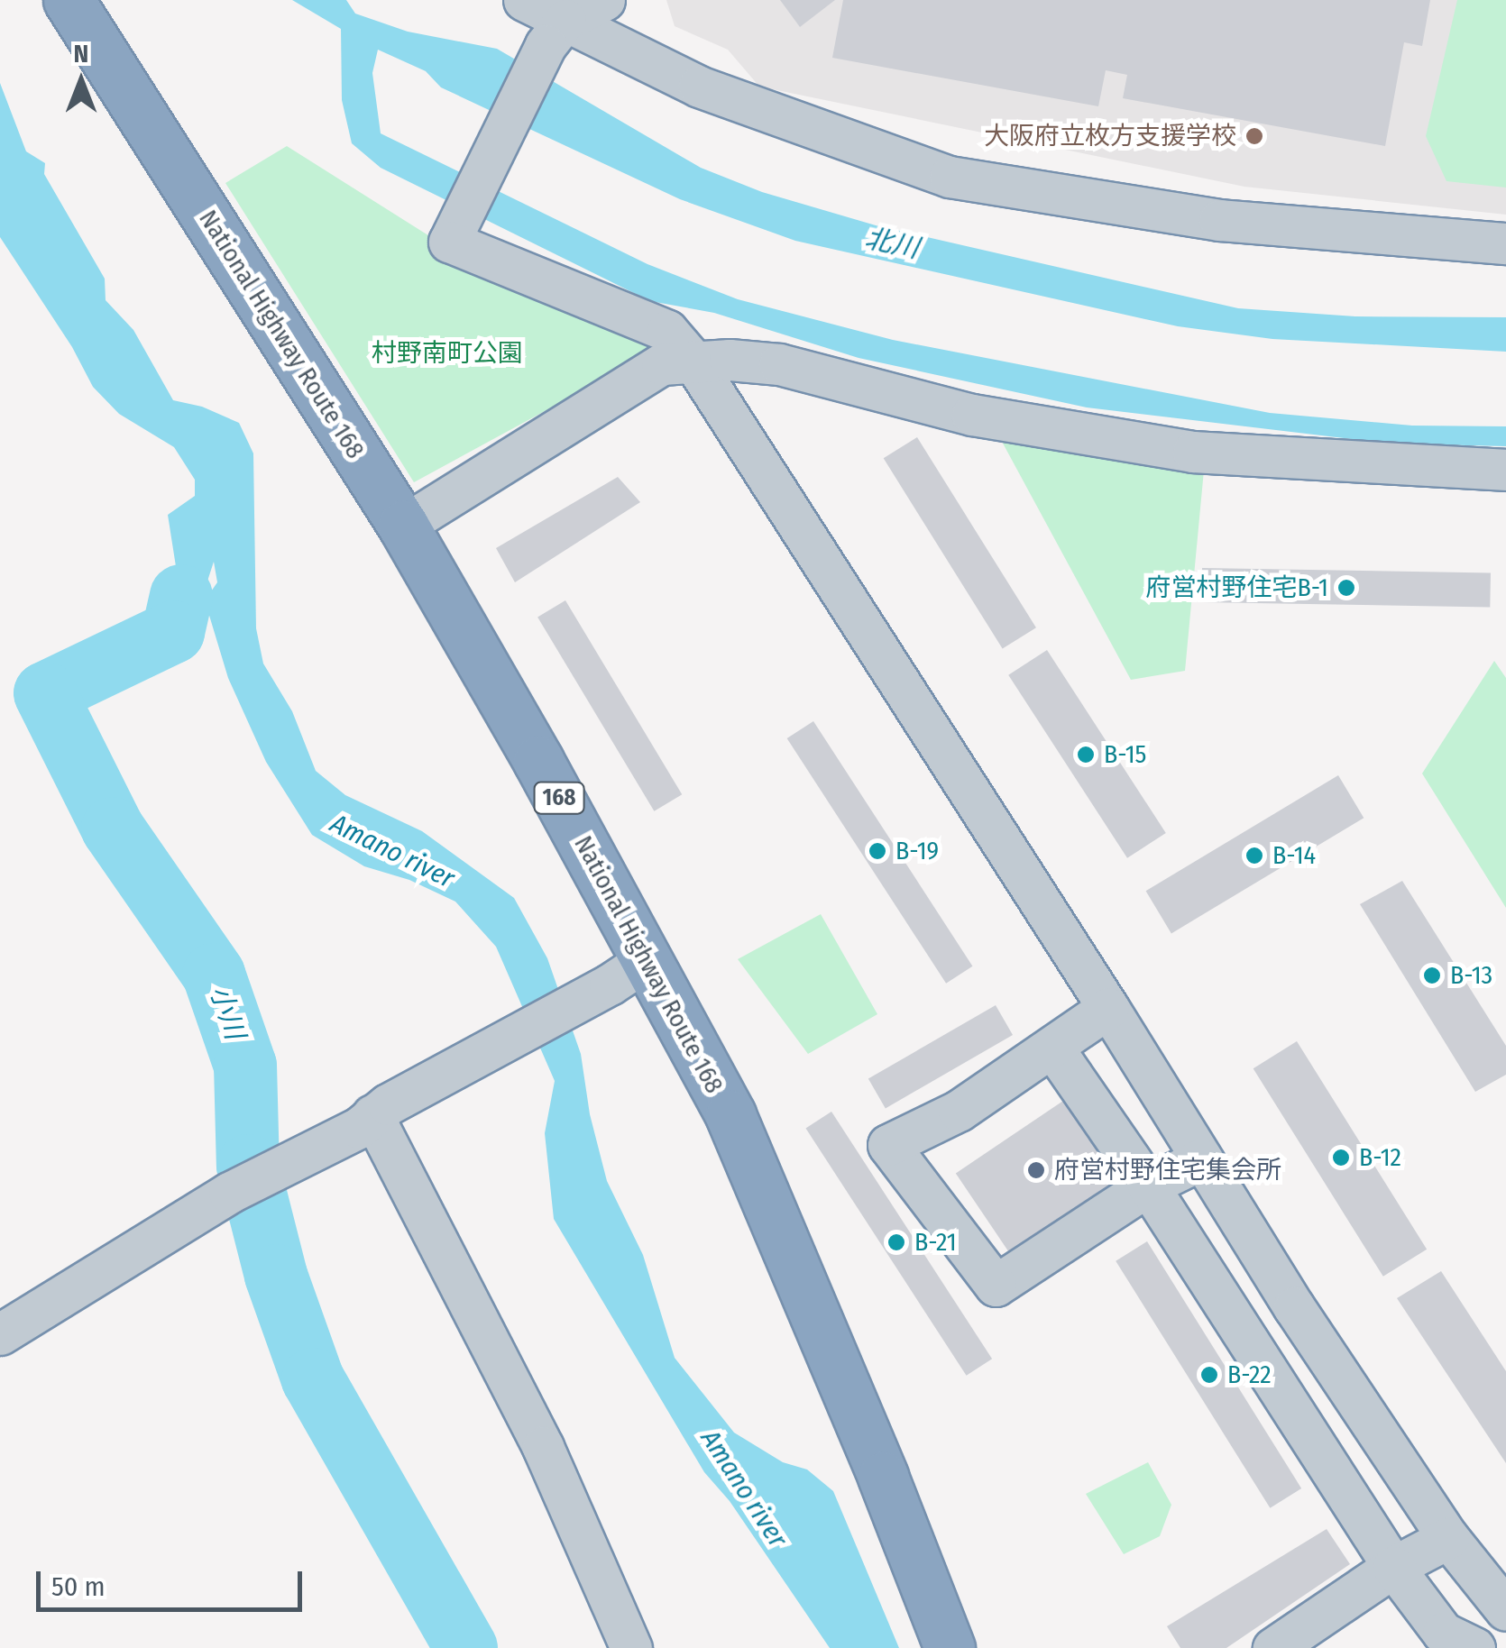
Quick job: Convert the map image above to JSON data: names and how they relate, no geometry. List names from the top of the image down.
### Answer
{
  "streets": {
    "highway": ["National Highway Route 168", "168"]
  },
  "water": ["北川", "Amano river", "小川"],
  "parks": ["村野南町公園"],
  "places": [
    "大阪府立枚方支援学校",
    "府営村野住宅B-1",
    "B-15",
    "B-19",
    "B-14",
    "B-13",
    "B-12",
    "府営村野住宅集会所",
    "B-21",
    "B-22"
  ],
  "scale_bar": "50 m",
  "north": "top"
}
